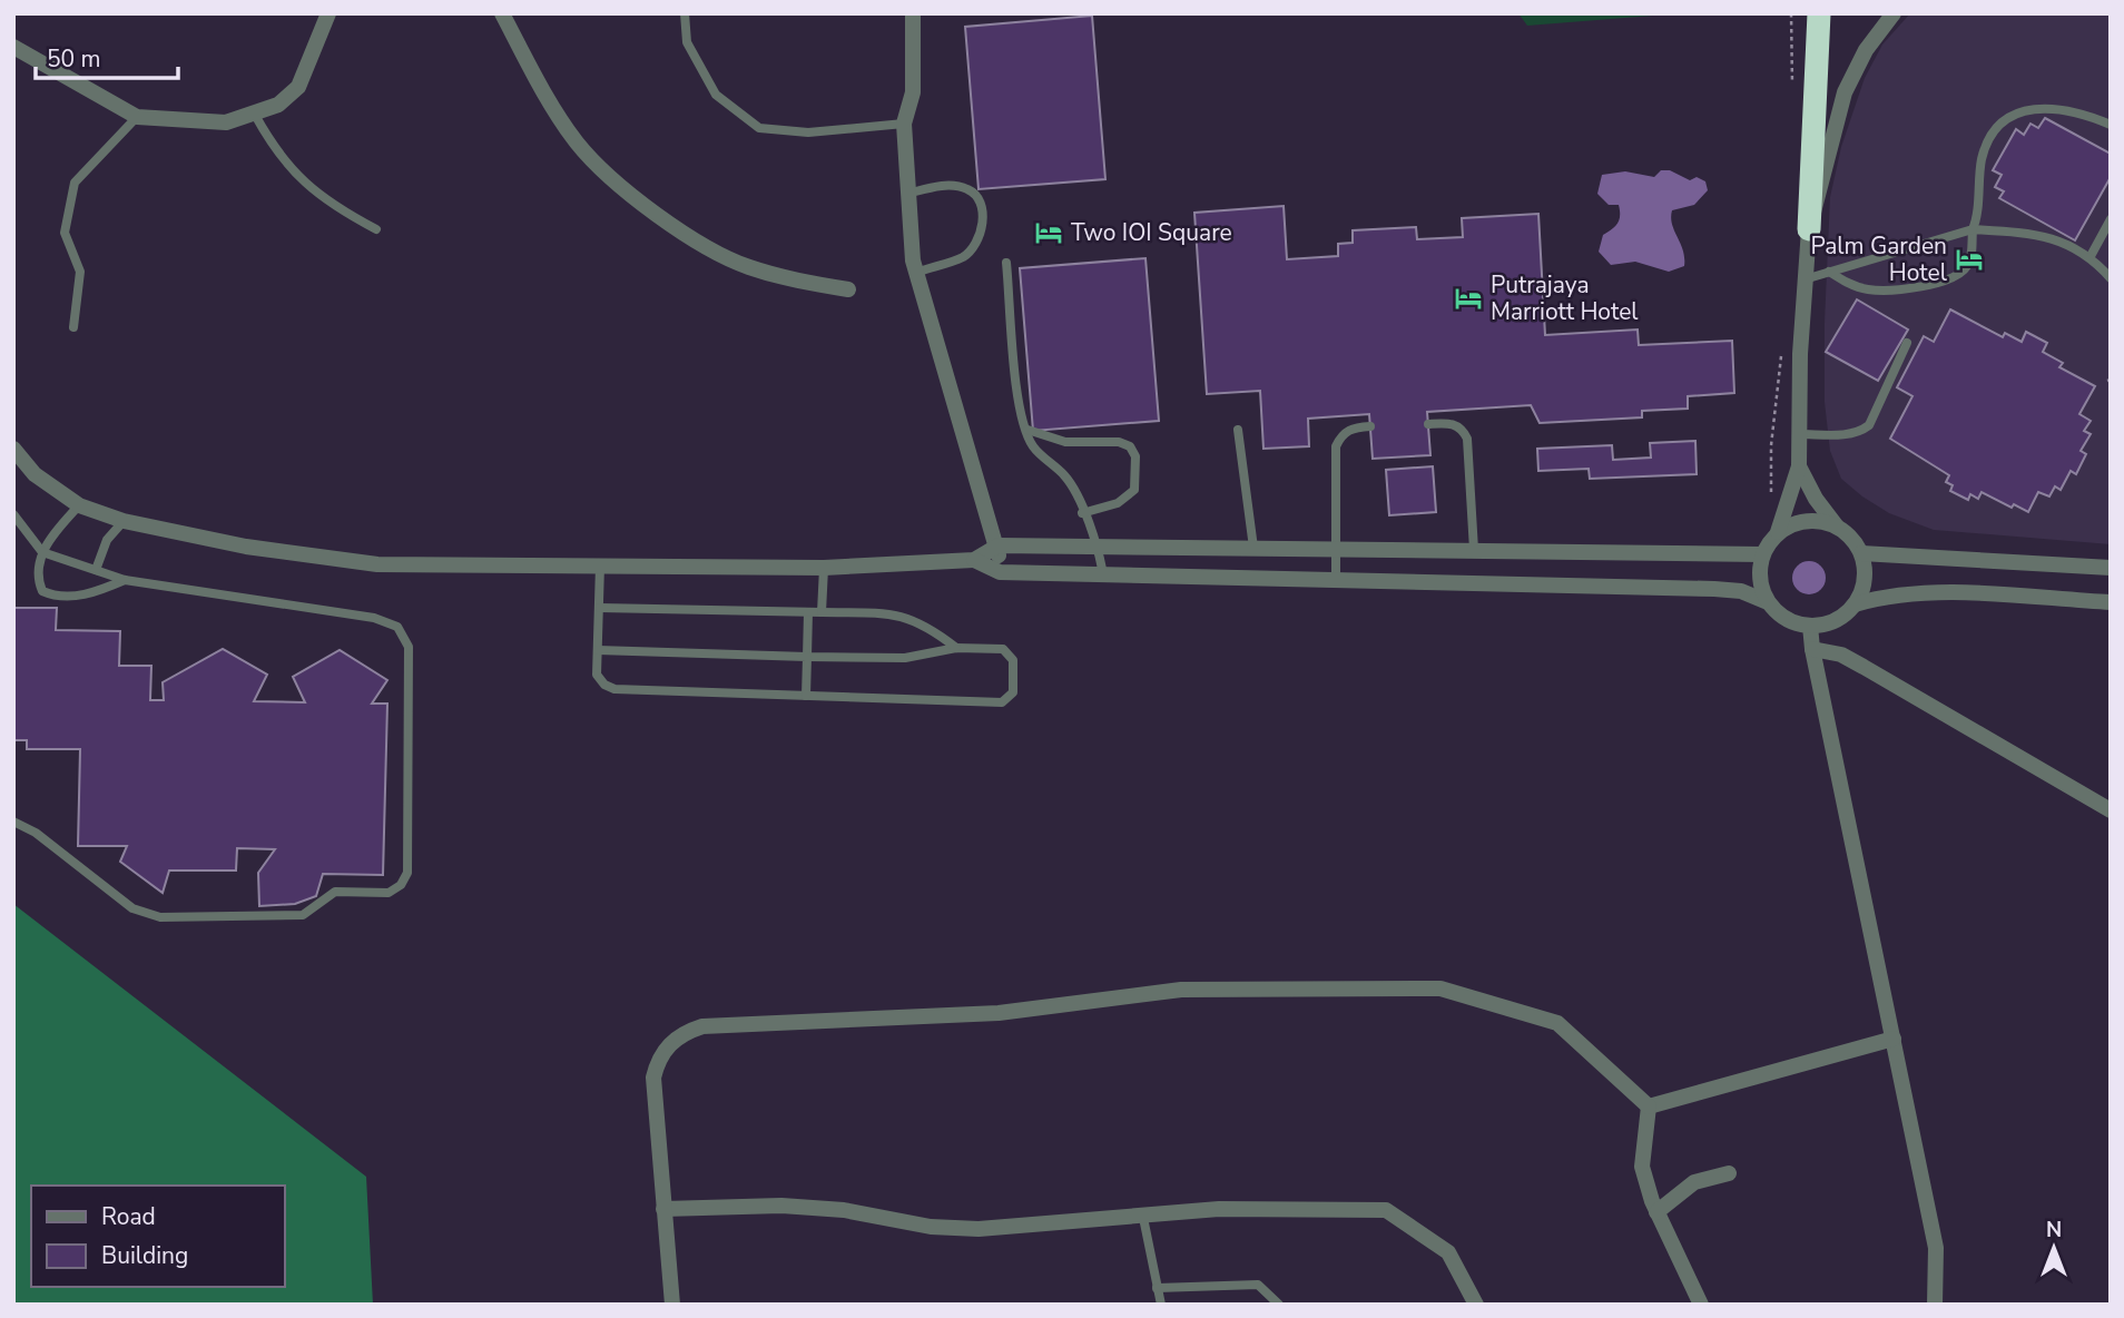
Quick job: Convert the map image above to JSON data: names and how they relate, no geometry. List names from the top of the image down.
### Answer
{
  "places": {
    "hotel": ["Two IOI Square", "Palm Garden Hotel", "Putrajaya Marriott Hotel"]
  },
  "legend": ["Road", "Building"],
  "scale_bar": "50 m",
  "north": "top"
}
